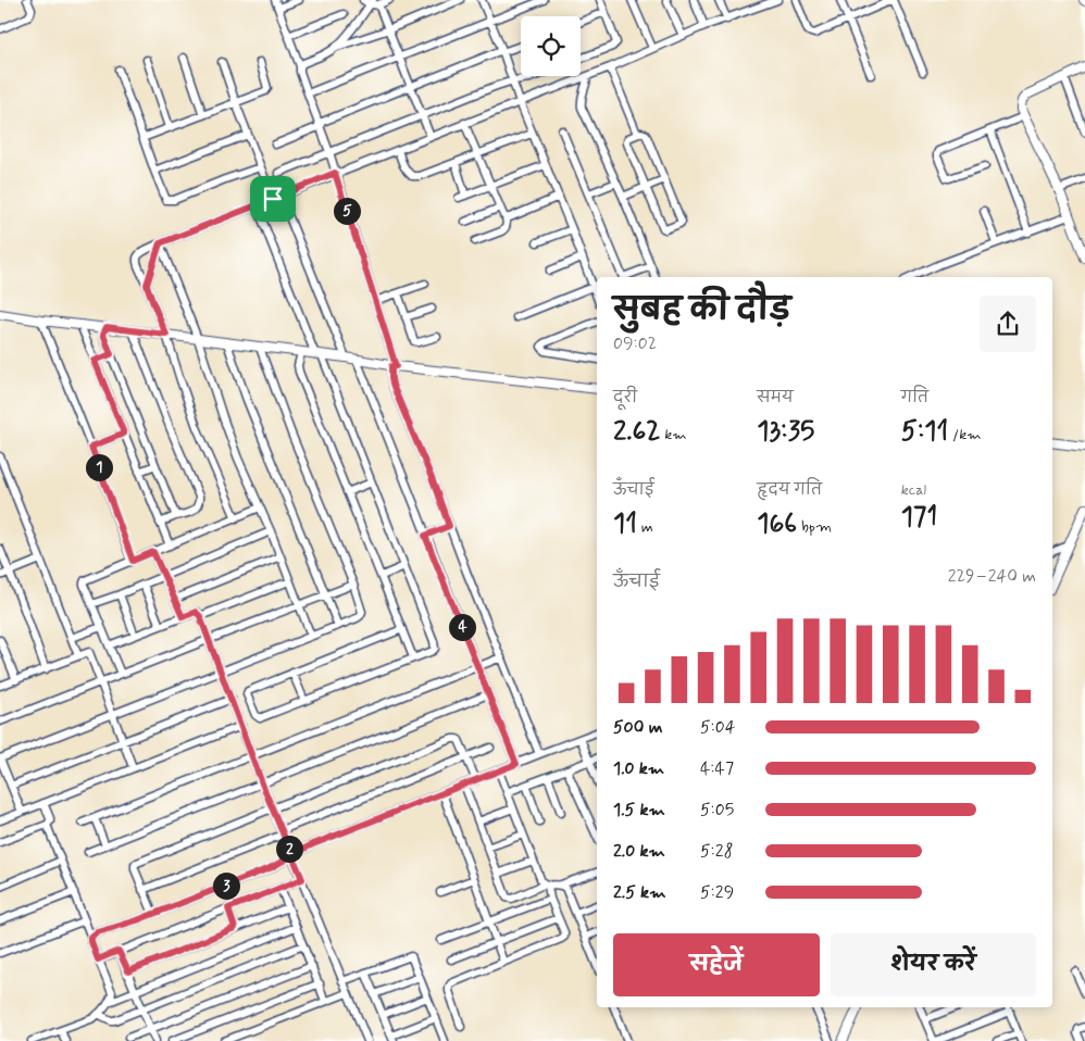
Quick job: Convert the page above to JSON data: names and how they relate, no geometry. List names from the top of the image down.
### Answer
{
  "page": {
    "pins": [
      "5",
      "1",
      "4",
      "2",
      "3"
    ],
    "heading": ["सुबह की दौड़", "09:02"],
    "stats": [
      ["दूरी", "2.62 km"],
      ["समय", "13:35"],
      ["गति", "5:11 /km"],
      ["ऊँचाई", "11 m"],
      ["हृदय गति", "166 bpm"],
      ["kcal", "171"]
    ],
    "chart": ["ऊँचाई", "229–240 m"],
    "list": [
      {
        "name": "500 m",
        "note": "5:04"
      },
      {
        "name": "1.0 km",
        "note": "4:47"
      },
      {
        "name": "1.5 km",
        "note": "5:05"
      },
      {
        "name": "2.0 km",
        "note": "5:28"
      },
      {
        "name": "2.5 km",
        "note": "5:29"
      }
    ],
    "buttons": ["सहेजें", "शेयर करें"]
  }
}
